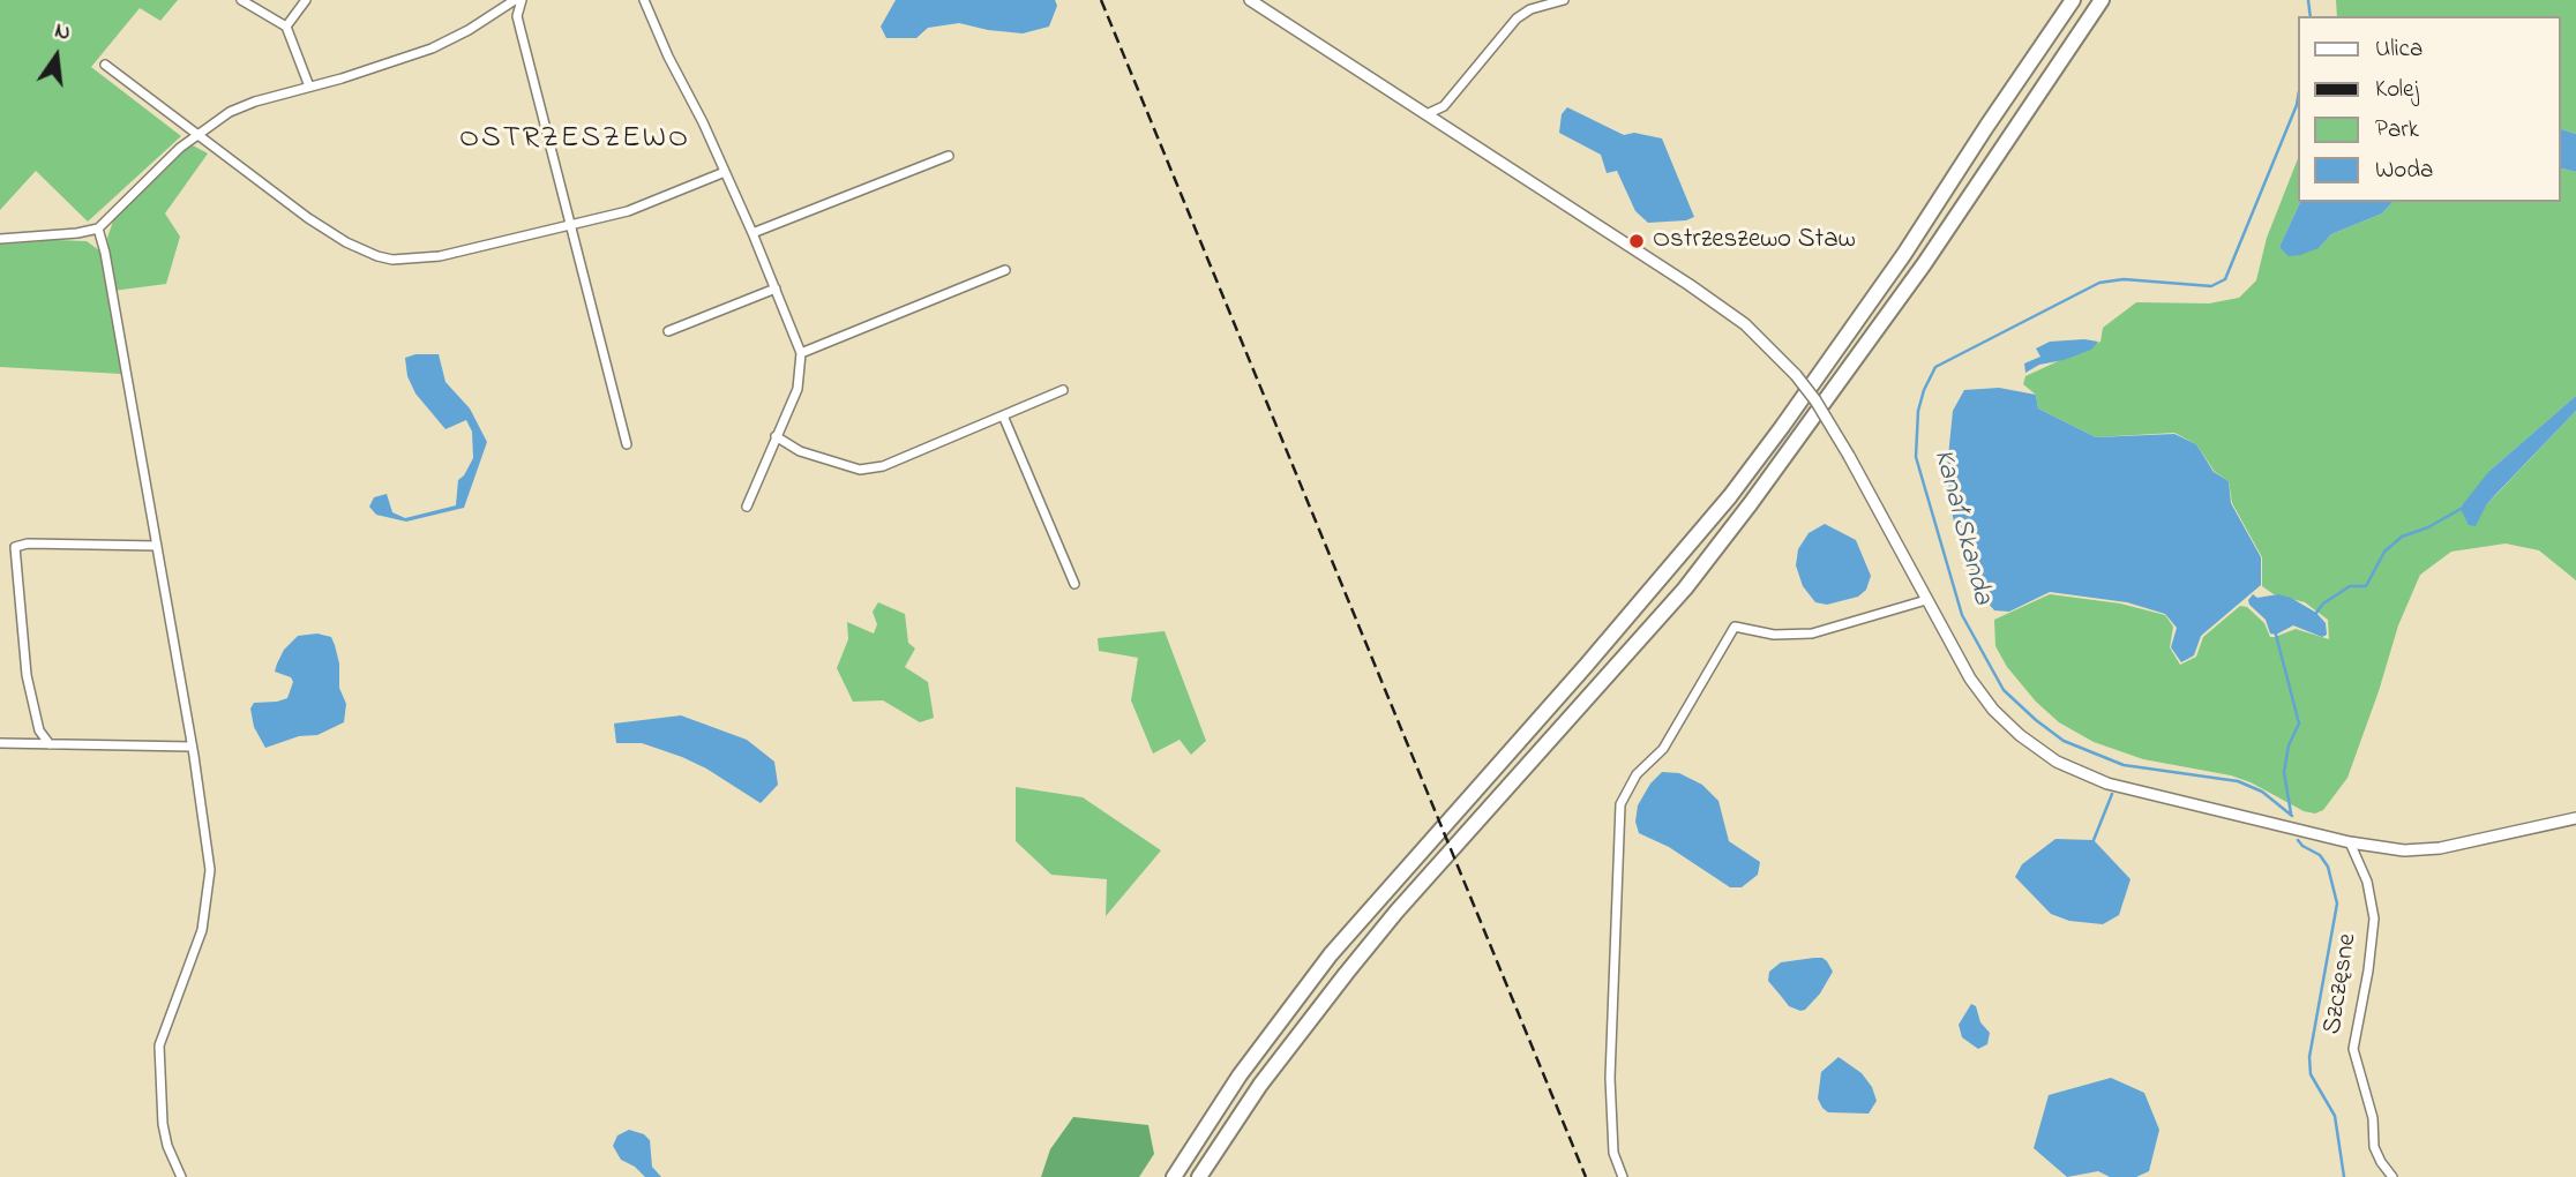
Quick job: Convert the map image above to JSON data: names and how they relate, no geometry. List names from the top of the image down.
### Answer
{
  "streets": {
    "street": ["Szczęsne"]
  },
  "districts": ["OSTRZESZEWO"],
  "water": ["Kanał Skanda"],
  "places": ["Ostrzeszewo Staw"],
  "legend": [
    "Ulica",
    "Kolej",
    "Park",
    "Woda"
  ],
  "north": "top"
}
